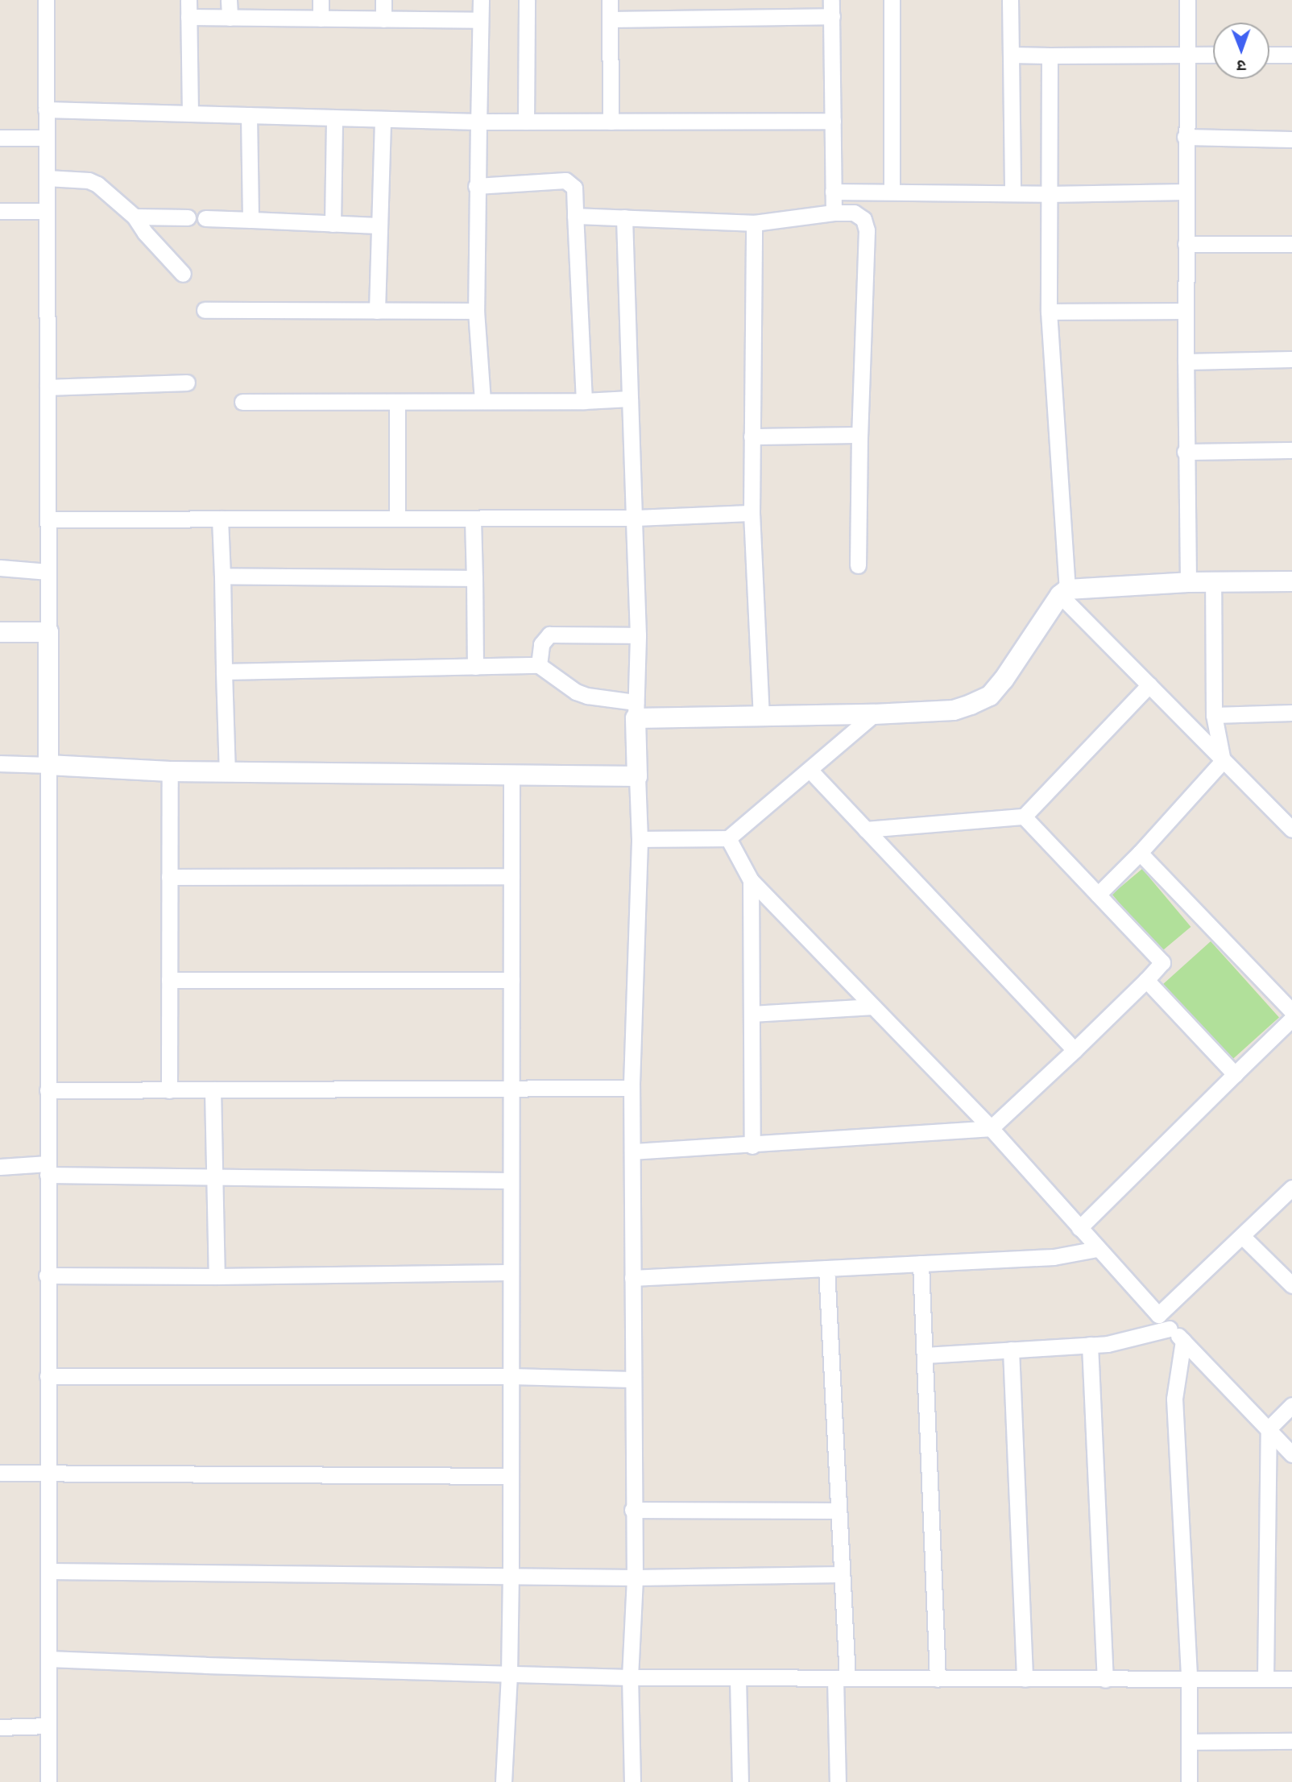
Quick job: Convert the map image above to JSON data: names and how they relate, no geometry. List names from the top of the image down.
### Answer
{
  "north": "bottom"
}
